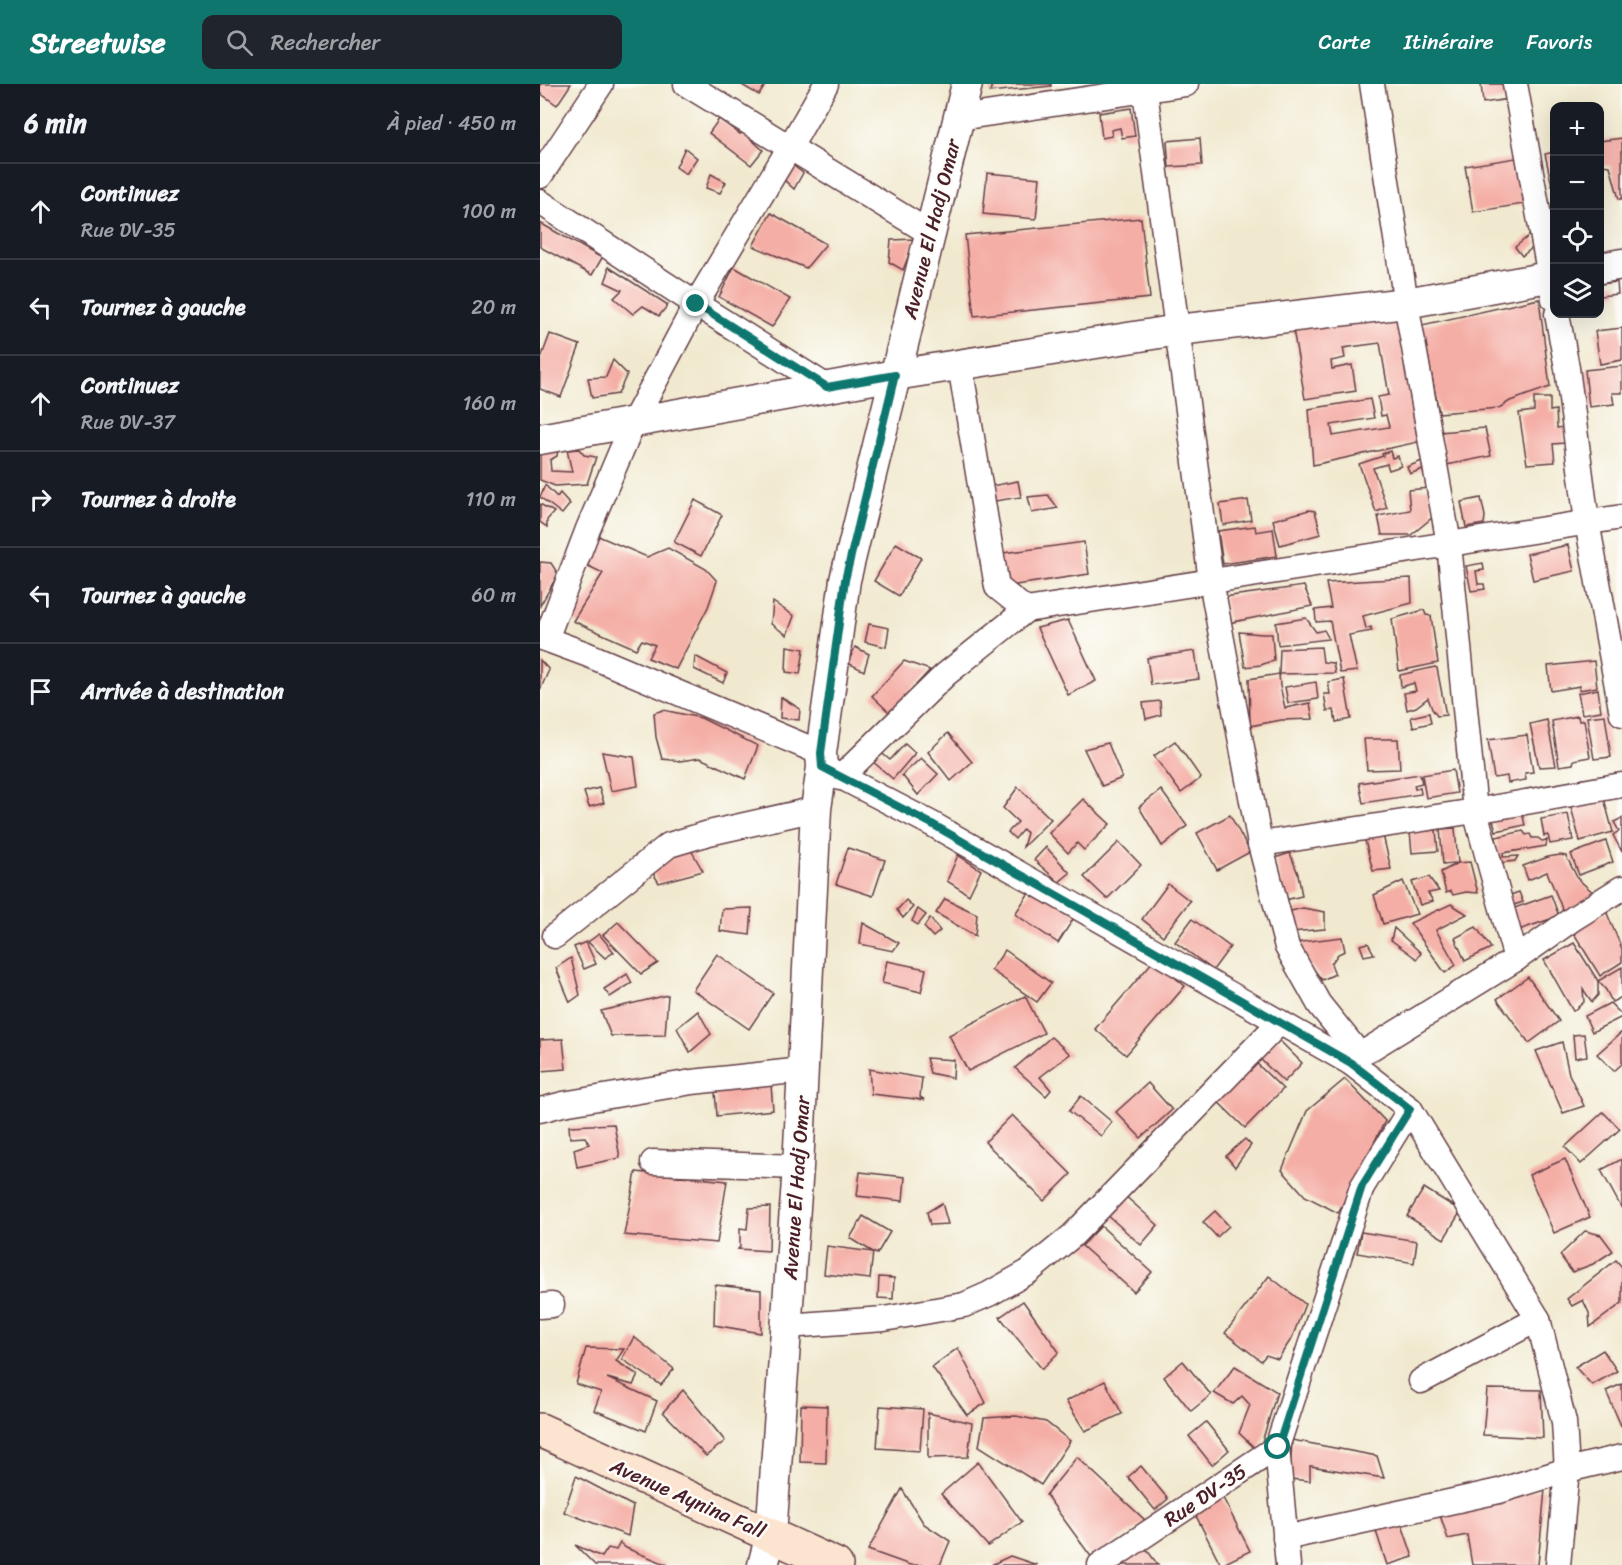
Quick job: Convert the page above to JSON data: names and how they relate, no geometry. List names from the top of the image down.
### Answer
{
  "streets": {
    "main road": ["Avenue Aynina Fall"],
    "street": ["Avenue El Hadj Omar", "Rue DV-35"]
  },
  "crossings": [
    ["Avenue El Hadj Omar", "Avenue Aynina Fall"]
  ],
  "page": {
    "header": "Streetwise",
    "search": "Rechercher",
    "nav": ["Carte", "Itinéraire", "Favoris"],
    "heading": ["6 min", "À pied · 450 m"],
    "map_buttons": ["+", "−"],
    "list": [
      ["Continuez", "Rue DV-35", "100 m"],
      ["Tournez à gauche", "20 m"],
      ["Continuez", "Rue DV-37", "160 m"],
      ["Tournez à droite", "110 m"],
      ["Tournez à gauche", "60 m"],
      "Arrivée à destination"
    ]
  }
}
